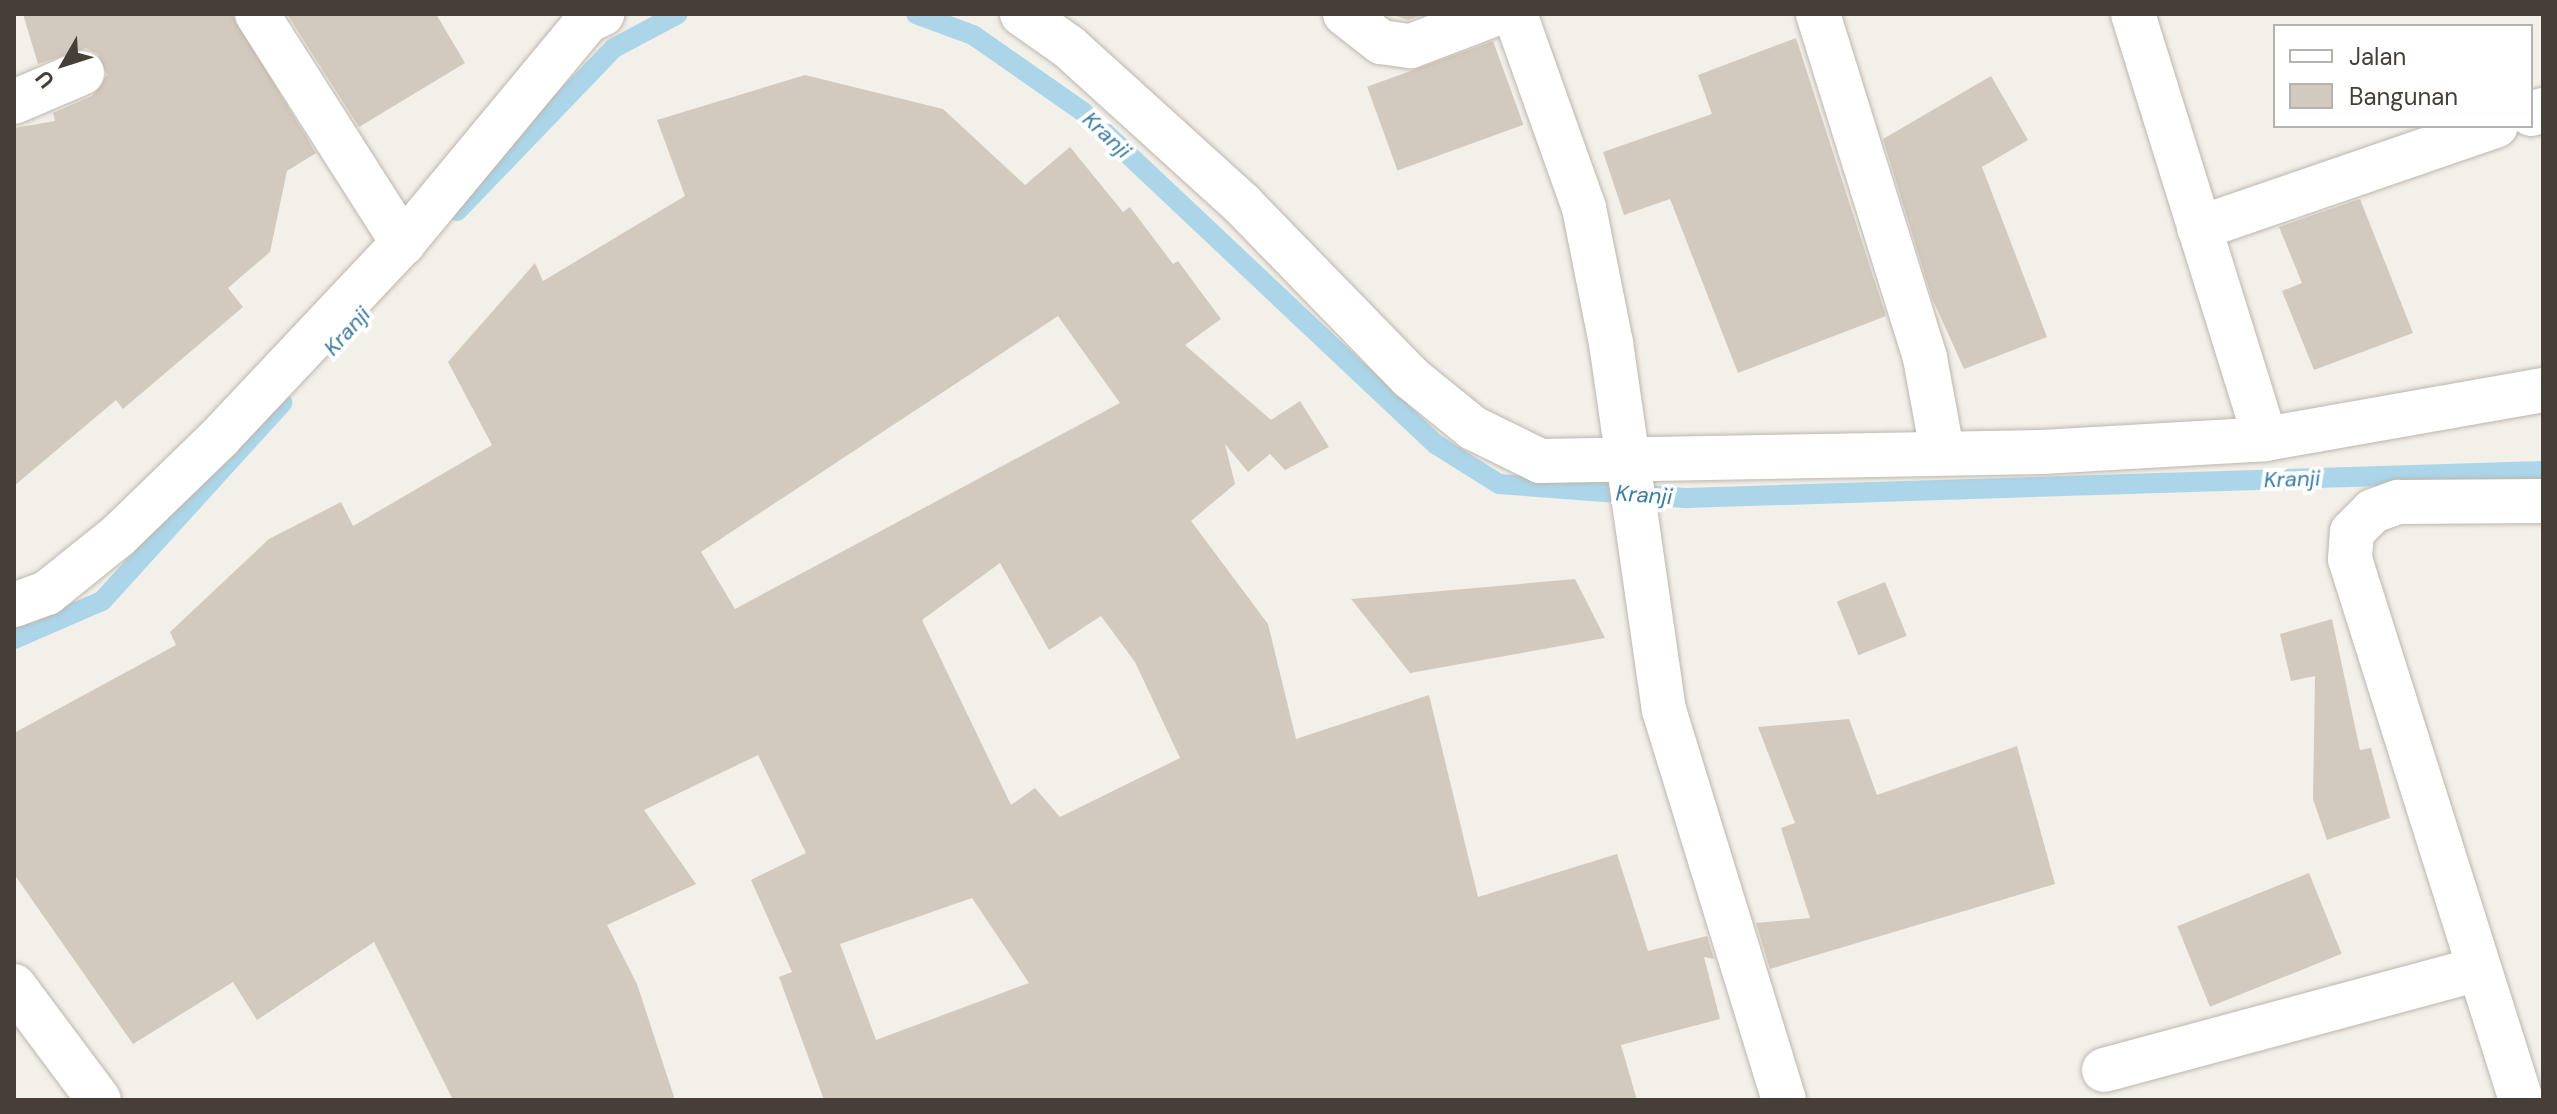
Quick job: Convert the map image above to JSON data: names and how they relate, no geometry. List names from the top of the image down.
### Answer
{
  "water": ["Kranji"],
  "legend": ["Jalan", "Bangunan"],
  "north": "bottom left"
}
